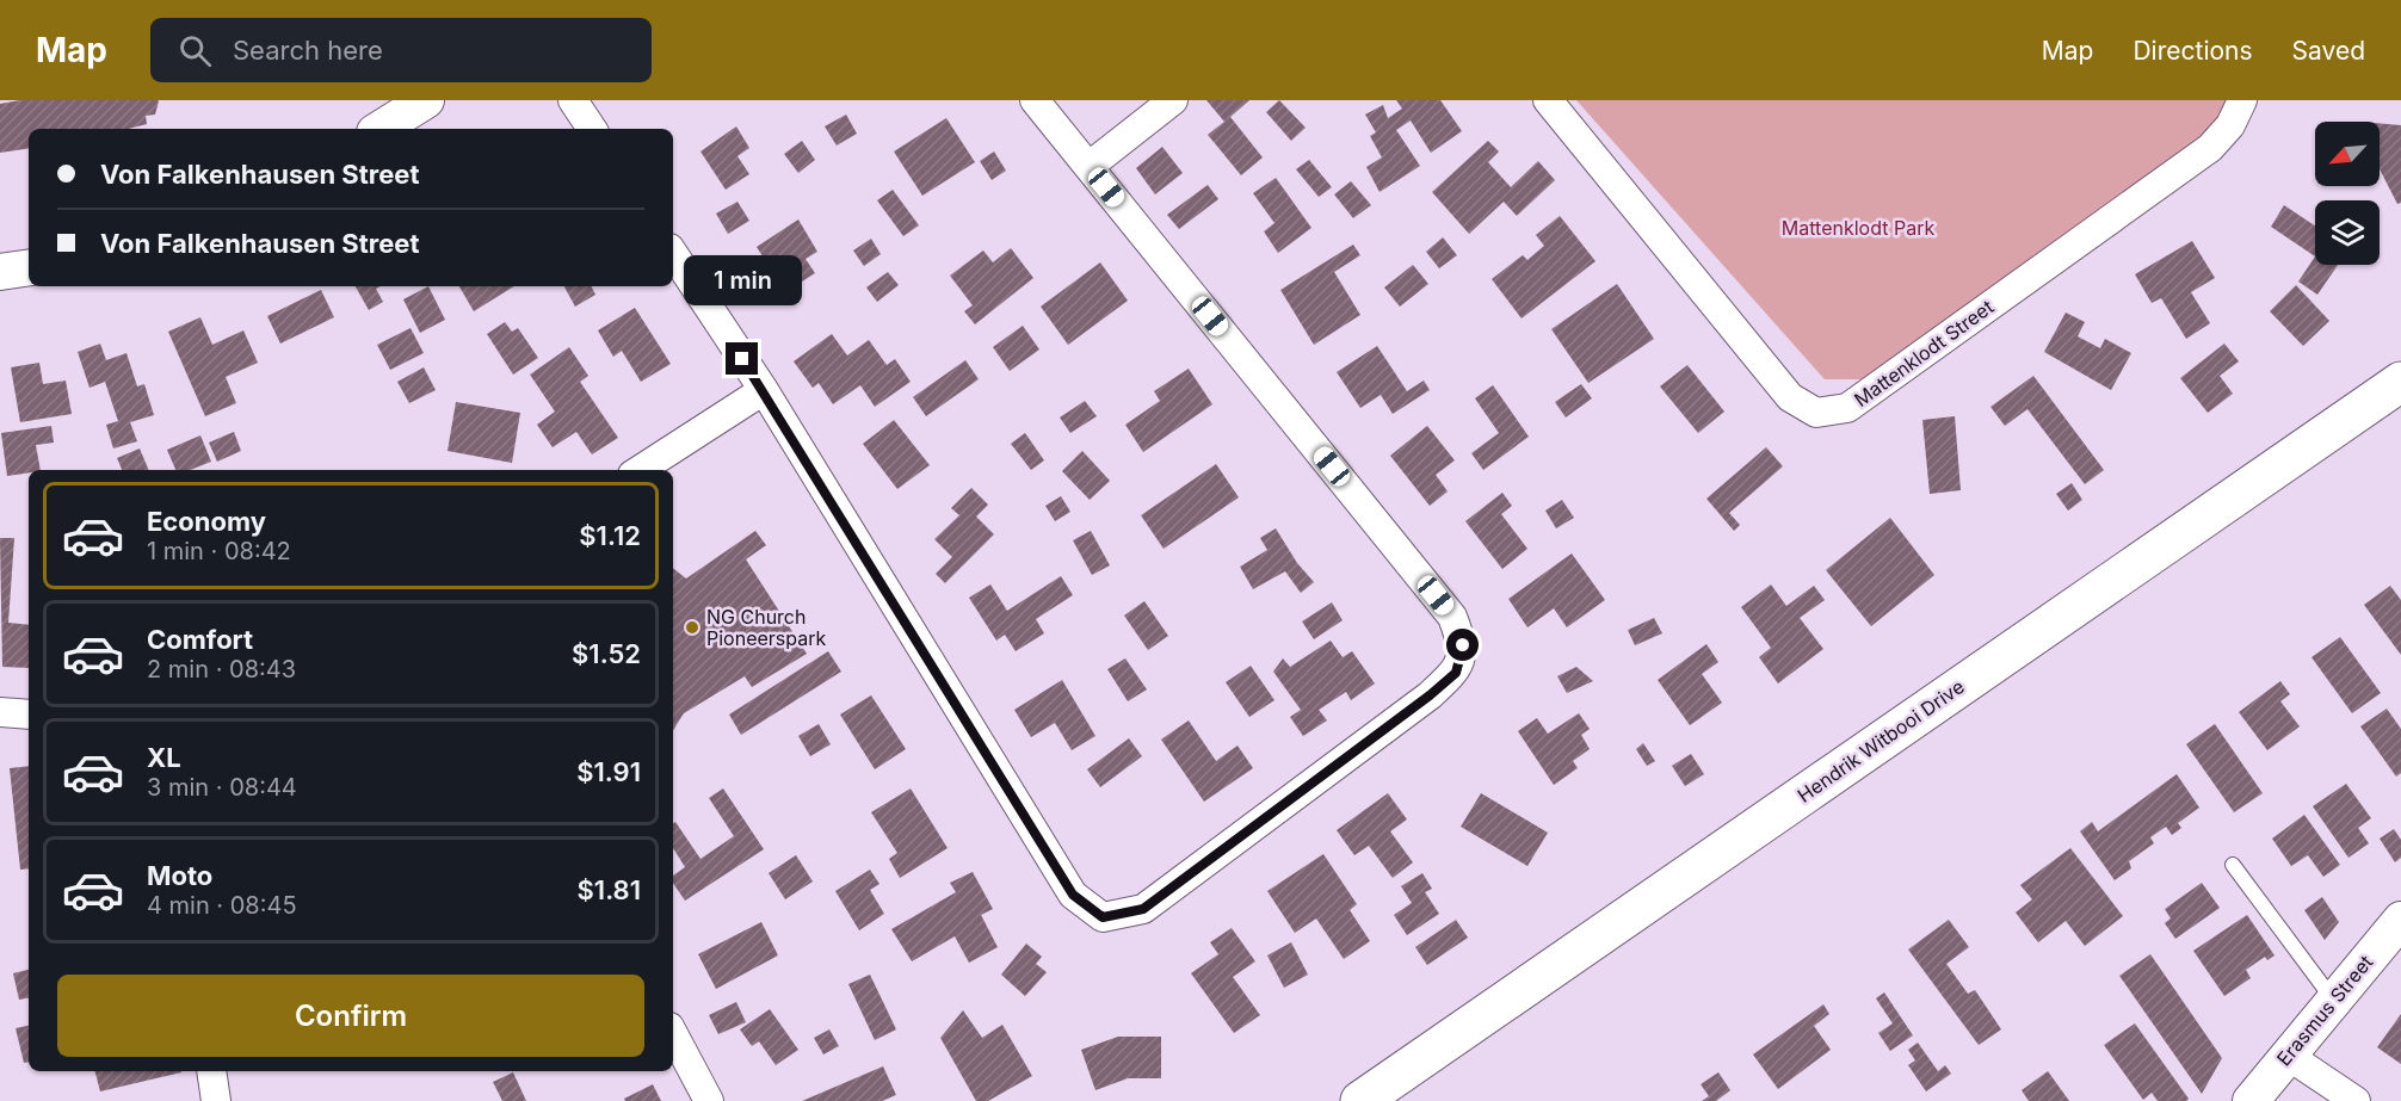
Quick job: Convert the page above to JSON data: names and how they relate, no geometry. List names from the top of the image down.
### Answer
{
  "streets": {
    "main road": ["Hendrik Witbooi Drive"],
    "street": ["Mattenklodt Street", "Erasmus Street"]
  },
  "parks": ["Mattenklodt Park"],
  "places": ["NG Church Pioneerspark"],
  "north": "bottom left",
  "page": {
    "header": "Map",
    "search": "Search here",
    "nav": ["Map", "Directions", "Saved"],
    "banner": ["Von Falkenhausen Street", "Von Falkenhausen Street"],
    "bubble": "1 min",
    "list": [
      {
        "name": "Economy",
        "note": "1 min · 08:42",
        "value": "$1.12"
      },
      {
        "name": "Comfort",
        "note": "2 min · 08:43",
        "value": "$1.52"
      },
      {
        "name": "XL",
        "note": "3 min · 08:44",
        "value": "$1.91"
      },
      {
        "name": "Moto",
        "note": "4 min · 08:45",
        "value": "$1.81"
      }
    ],
    "buttons": "Confirm"
  }
}
